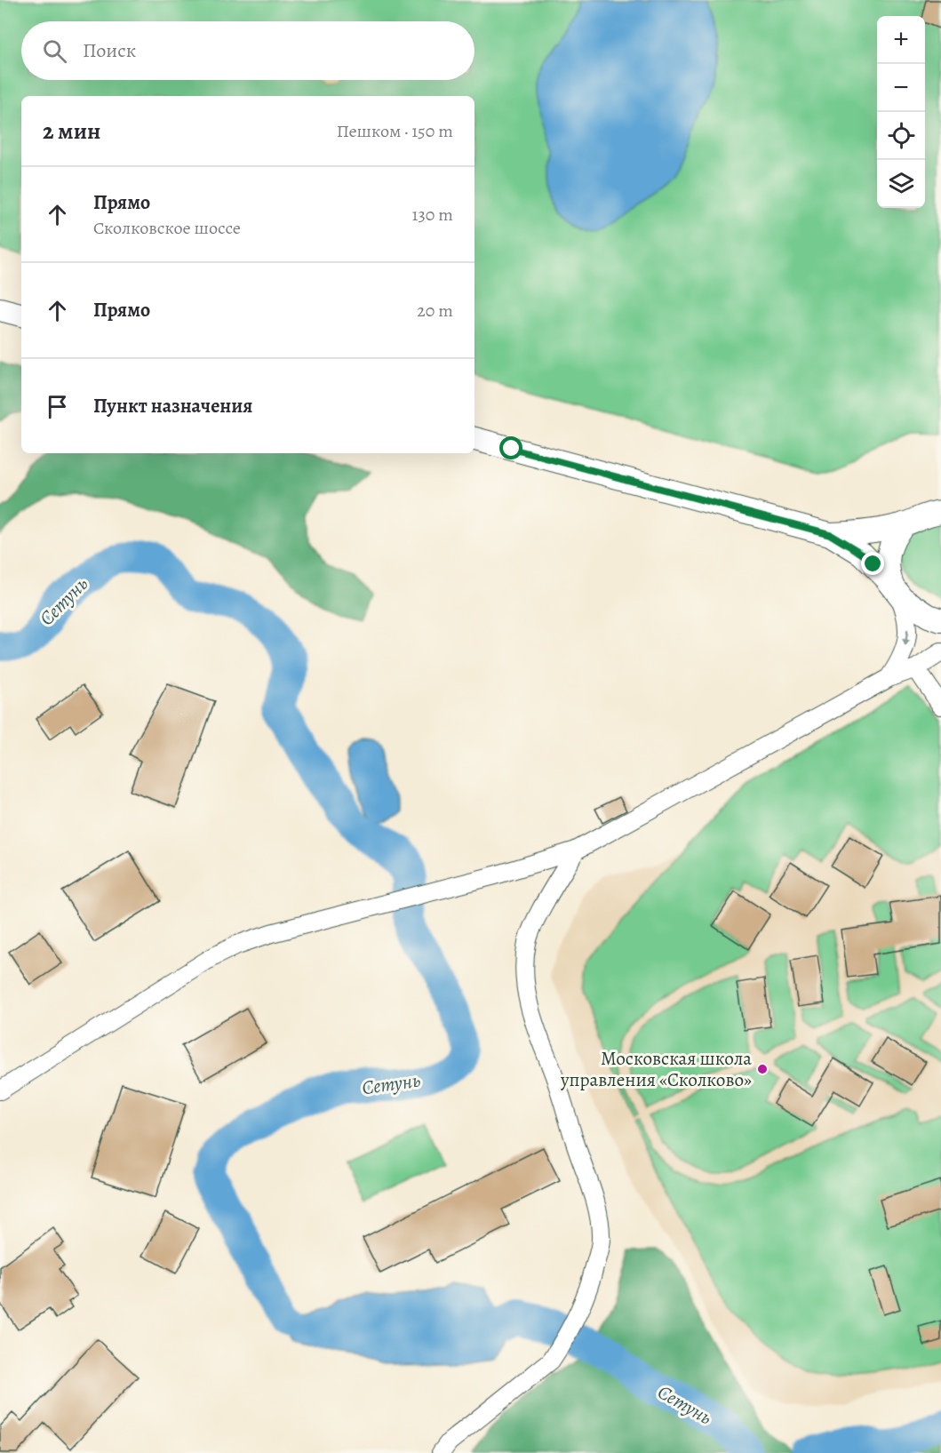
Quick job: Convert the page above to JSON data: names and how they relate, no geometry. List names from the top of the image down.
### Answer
{
  "water": ["Сетунь"],
  "places": ["Московская школа управления «Сколково»"],
  "page": {
    "map_buttons": ["+", "−"],
    "search": "Поиск",
    "heading": ["2 мин", "Пешком · 150 m"],
    "list": [
      ["Прямо", "Сколковское шоссе", "130 m"],
      ["Прямо", "20 m"],
      "Пункт назначения"
    ]
  }
}
